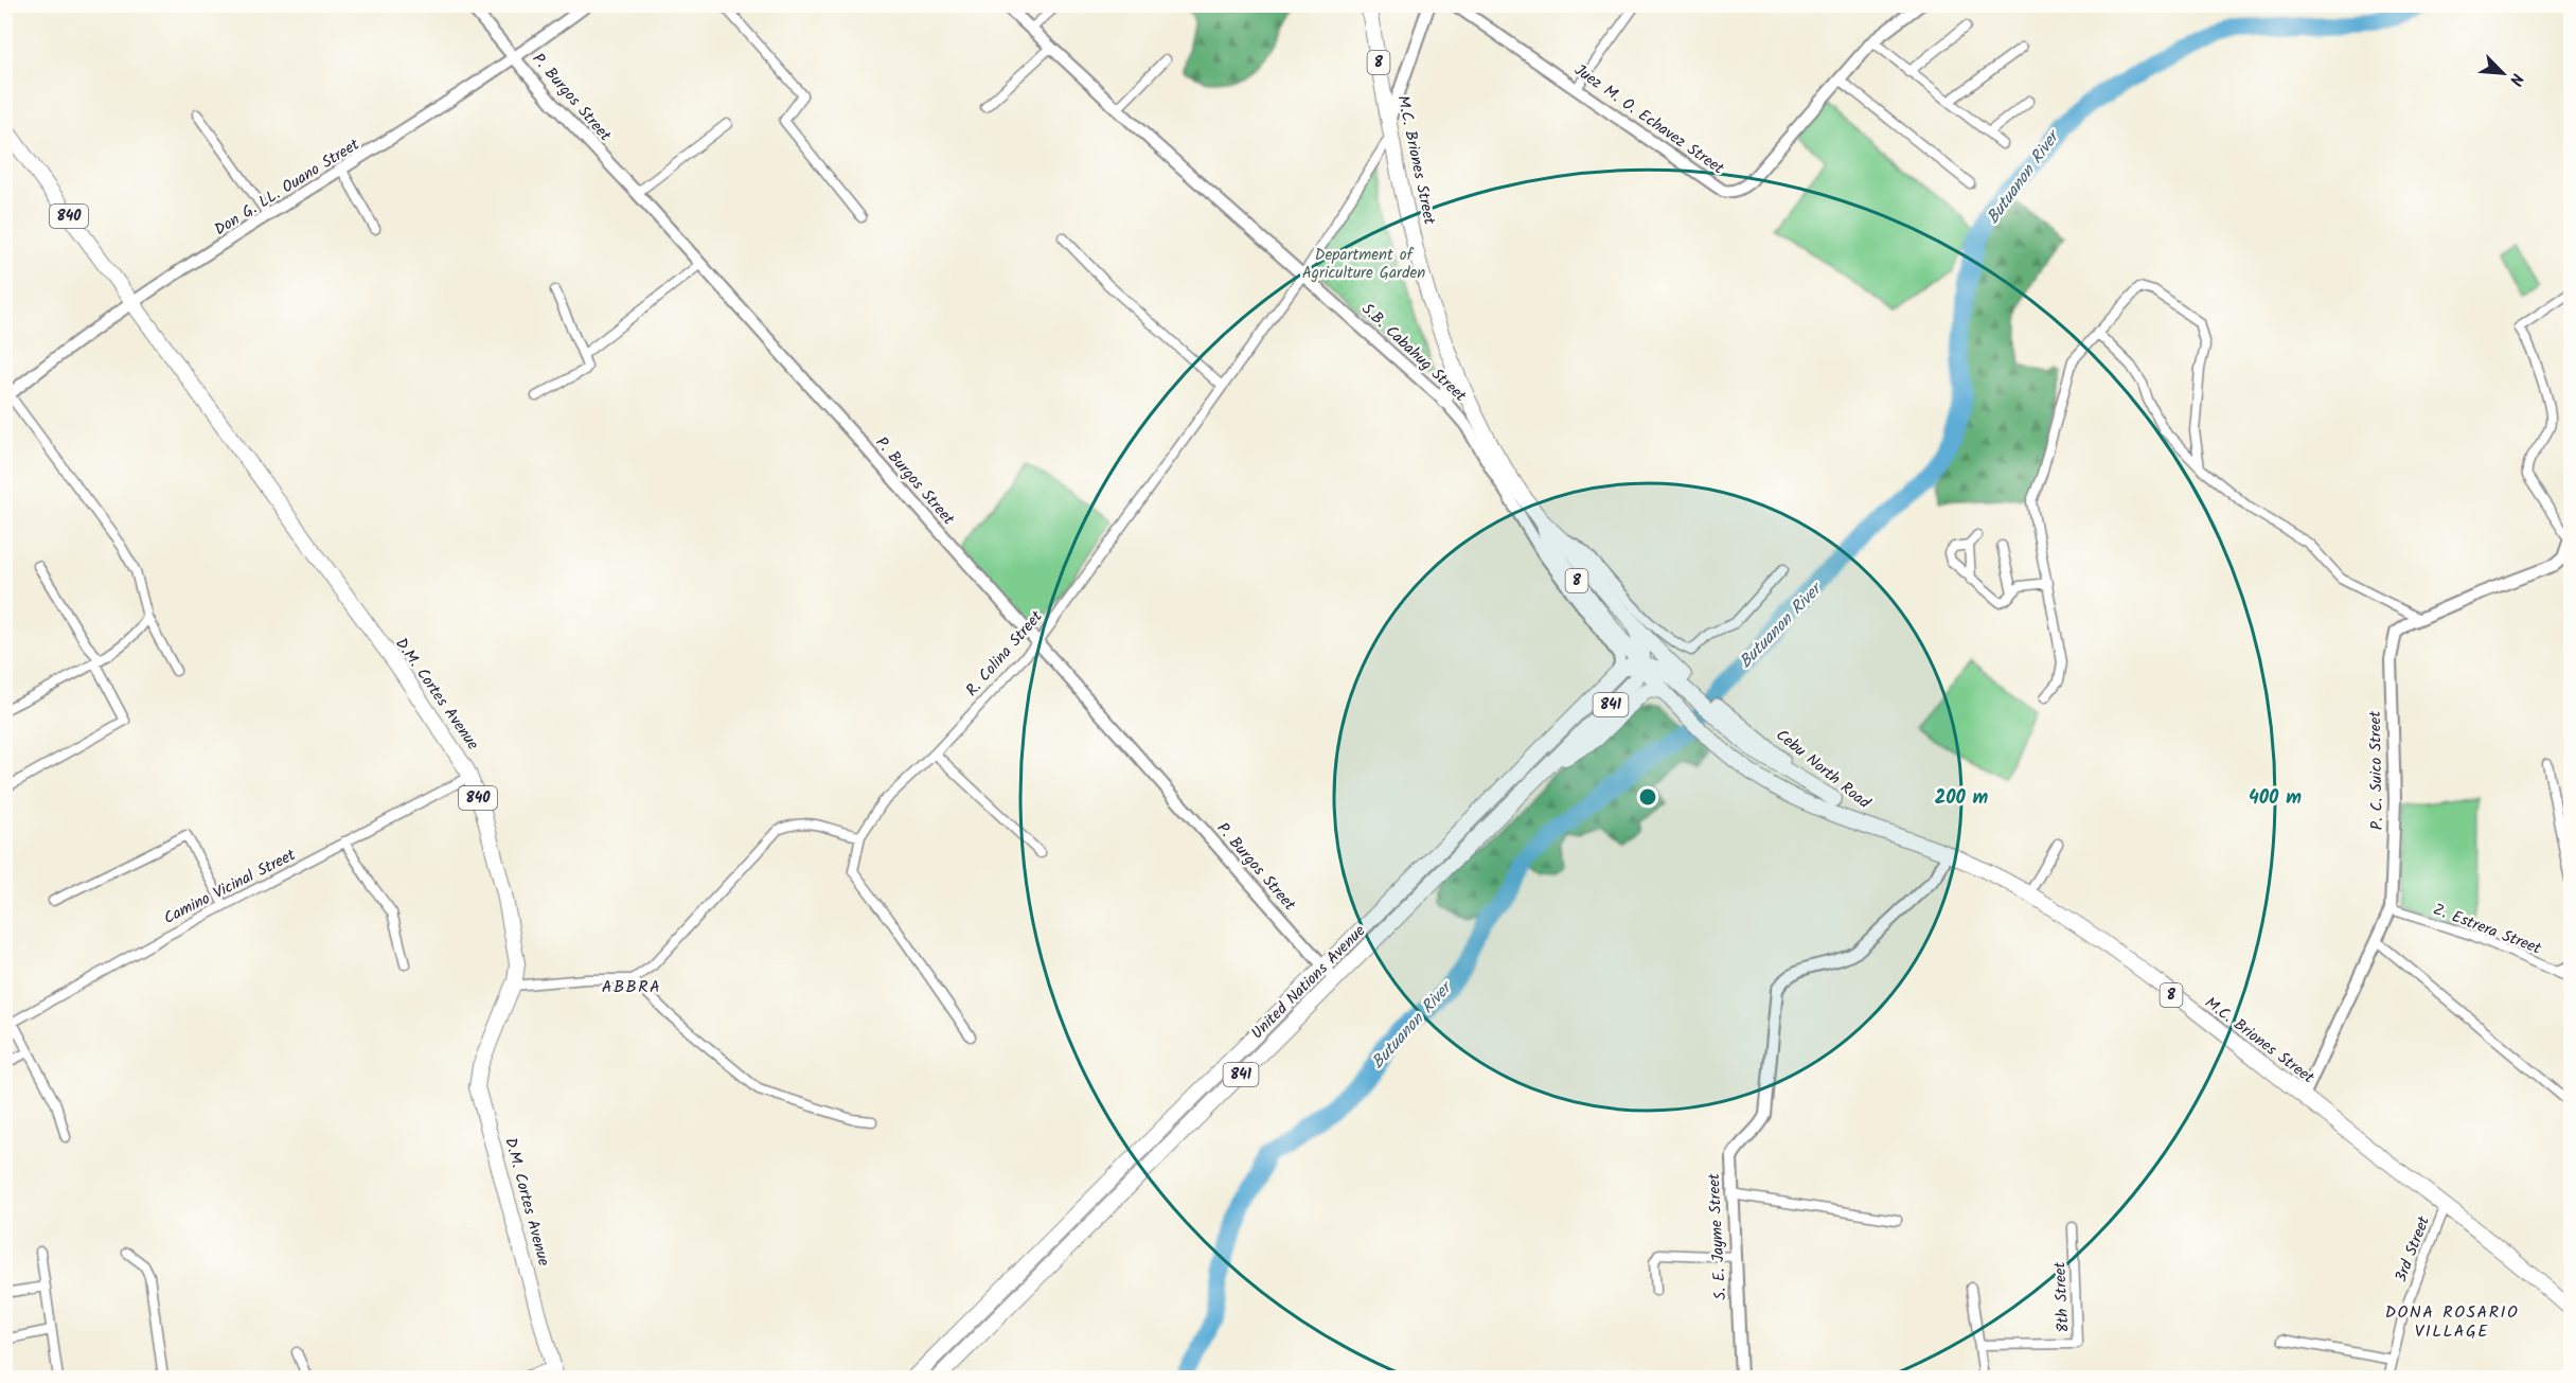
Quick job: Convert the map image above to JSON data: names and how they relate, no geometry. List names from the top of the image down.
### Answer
{
  "streets": {
    "main road": [
      "8",
      "M.C. Briones Street",
      "840",
      "D.M. Cortes Avenue",
      "841",
      "Cebu North Road",
      "United Nations Avenue"
    ],
    "street": [
      "P. Burgos Street",
      "Juez M. O. Echavez Street",
      "Don G. LL. Ouano Street",
      "S.B. Cabahug Street",
      "R. Colina Street",
      "P. C. Suico Street",
      "Camino Vicinal Street",
      "Z. Estrera Street",
      "S. E. Jayme Street",
      "3rd Street",
      "8th Street"
    ]
  },
  "crossings": [
    ["8", "M.C. Briones Street"],
    ["8", "Cebu North Road"],
    ["P. Burgos Street", "Don G. LL. Ouano Street"],
    ["P. Burgos Street", "R. Colina Street"],
    ["P. Burgos Street", "United Nations Avenue"],
    ["M.C. Briones Street", "R. Colina Street"],
    ["M.C. Briones Street", "Cebu North Road"],
    ["M.C. Briones Street", "P. C. Suico Street"],
    ["M.C. Briones Street", "United Nations Avenue"],
    ["M.C. Briones Street", "S. E. Jayme Street"],
    ["M.C. Briones Street", "3rd Street"],
    ["Don G. LL. Ouano Street", "D.M. Cortes Avenue"],
    ["S.B. Cabahug Street", "R. Colina Street"],
    ["S.B. Cabahug Street", "United Nations Avenue"],
    ["D.M. Cortes Avenue", "Camino Vicinal Street"],
    ["P. C. Suico Street", "Z. Estrera Street"]
  ],
  "districts": ["ABBRA", "DONA ROSARIO VILLAGE"],
  "water": ["Butuanon River"],
  "parks": ["Department of Agriculture Garden"],
  "north": "bottom right",
  "rings": ["200 m", "400 m"]
}
